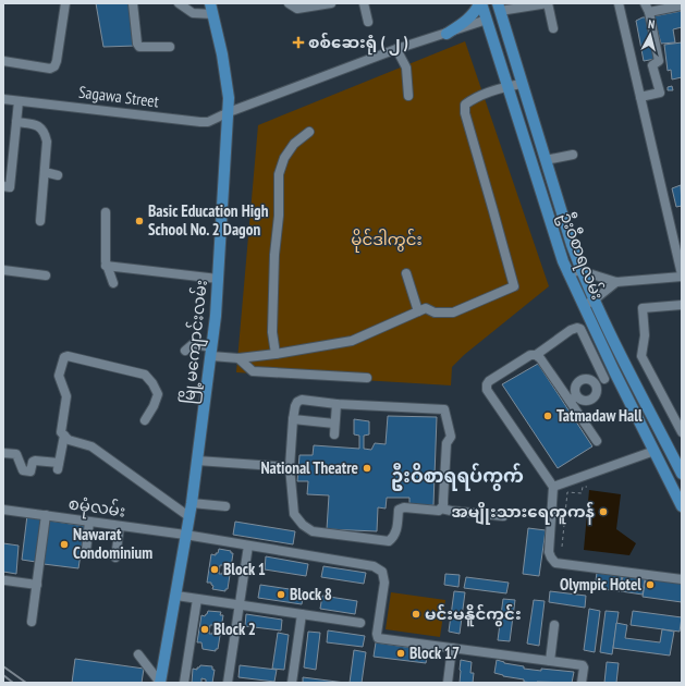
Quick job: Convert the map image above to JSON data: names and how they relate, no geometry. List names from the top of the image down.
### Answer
{
  "streets": {
    "main road": ["ဦးဝီစာရလမ်း", "မြို့မကျောင်းလမ်း"],
    "street": ["Sagawa Street", "စမုံလမ်း"]
  },
  "crossings": [
    ["Sagawa Street", "ဦးဝီစာရလမ်း"],
    ["Sagawa Street", "မြို့မကျောင်းလမ်း"],
    ["မြို့မကျောင်းလမ်း", "စမုံလမ်း"]
  ],
  "districts": ["ဦးဝိစာရရပ်ကွက်"],
  "parks": ["မိုင်ဒါကွင်း"],
  "places": {
    "health": ["စစ်ဆေးရုံ ( ၂ )"],
    "other": [
      "Basic Education High School No. 2 Dagon",
      "Tatmadaw Hall",
      "National Theatre",
      "အမျိုးသားရေကူကန်",
      "Nawarat Condominium",
      "Block 1",
      "Olympic Hotel",
      "Block 8",
      "မင်းမနိူင်ကွင်း",
      "Block 2",
      "Block 17"
    ]
  },
  "north": "top"
}
